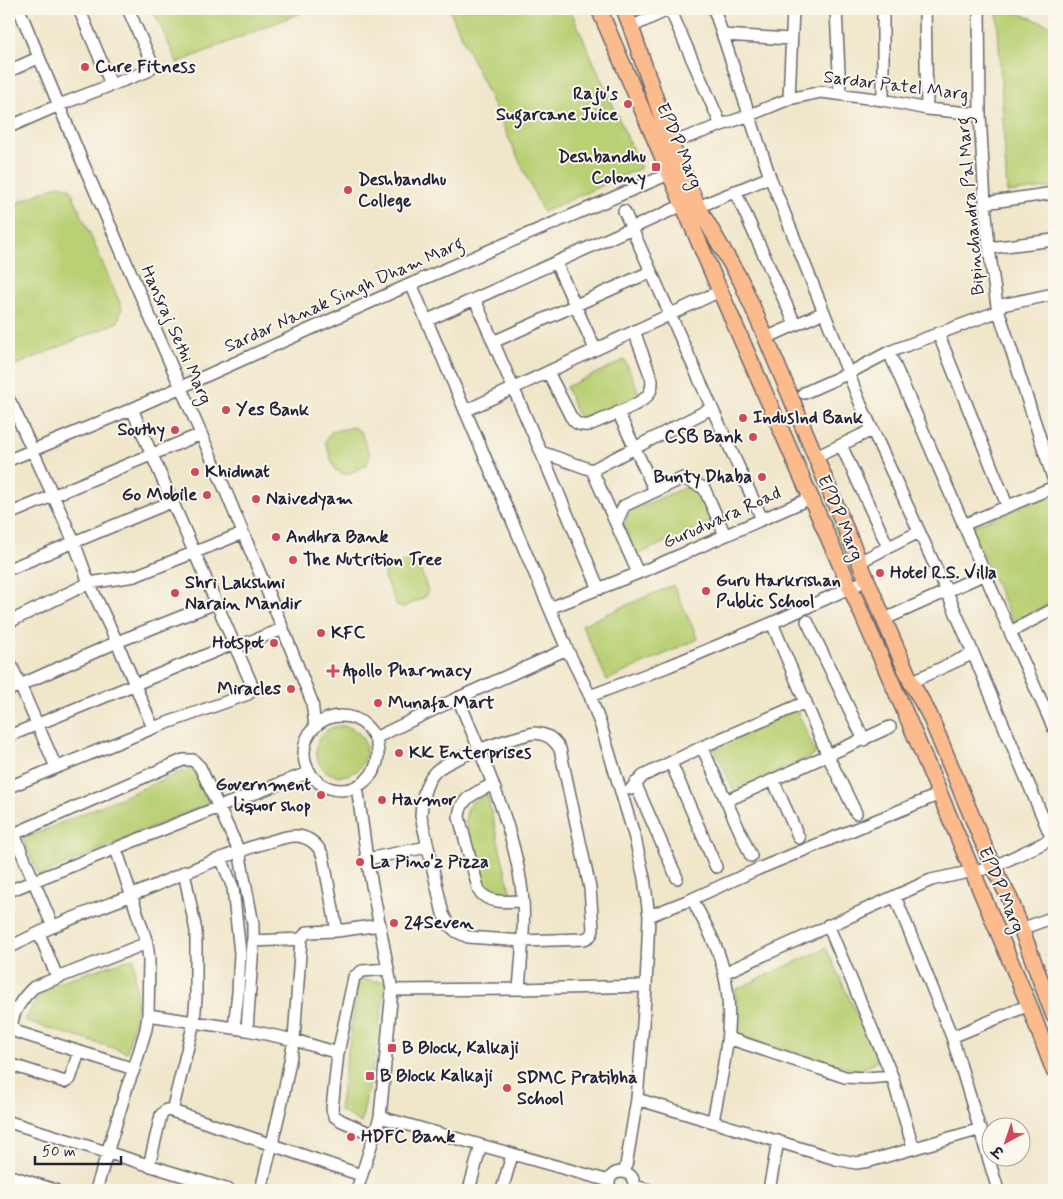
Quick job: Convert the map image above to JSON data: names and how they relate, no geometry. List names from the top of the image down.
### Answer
{
  "streets": {
    "main road": ["EPDP Marg"],
    "street": [
      "Sardar Patel Marg",
      "Bipinchandra Pal Marg",
      "Sardar Nanak Singh Dham Marg",
      "Hansraj Sethi Marg",
      "Gurudwara Road"
    ]
  },
  "crossings": [
    ["Sardar Patel Marg", "EPDP Marg"],
    ["Sardar Patel Marg", "Bipinchandra Pal Marg"],
    ["EPDP Marg", "Sardar Nanak Singh Dham Marg"],
    ["EPDP Marg", "Gurudwara Road"],
    ["Sardar Nanak Singh Dham Marg", "Hansraj Sethi Marg"]
  ],
  "places": {
    "other": [
      "Cure Fitness",
      "Raju's Sugarcane Juice",
      "Deshbandhu College",
      "Yes Bank",
      "IndusInd Bank",
      "Southy",
      "CSB Bank",
      "Khidmat",
      "Bunty Dhaba",
      "Go Mobile",
      "Naivedyam",
      "Andhra Bank",
      "The Nutrition Tree",
      "Hotel R.S. Villa",
      "Guru Harkrishan Public School",
      "Shri Lakshmi Narain Mandir",
      "KFC",
      "Hotspot",
      "Miracles",
      "Munafa Mart",
      "KK Enterprises",
      "Government liquor shop",
      "Havmor",
      "La Pino'z Pizza",
      "24Seven",
      "SDMC Pratibha School",
      "HDFC Bank"
    ],
    "transit": ["Deshbandhu Colony", "B Block, Kalkaji", "B Block Kalkaji"],
    "health": ["Apollo Pharmacy"]
  },
  "scale_bar": "50 m",
  "north": "bottom left"
}
